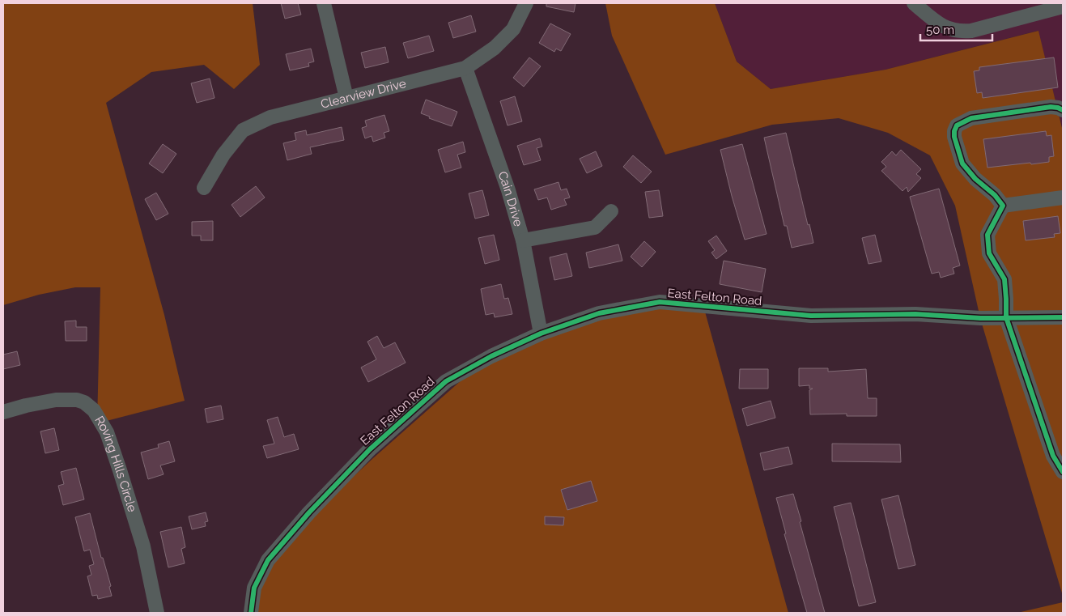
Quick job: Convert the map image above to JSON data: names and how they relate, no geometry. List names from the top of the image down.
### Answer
{
  "streets": {
    "street": [
      "Clearview Drive",
      "Cain Drive",
      "East Felton Road",
      "Roving Hills Circle"
    ]
  },
  "crossings": [
    ["Clearview Drive", "Cain Drive"],
    ["Cain Drive", "East Felton Road"]
  ],
  "scale_bar": "50 m"
}
